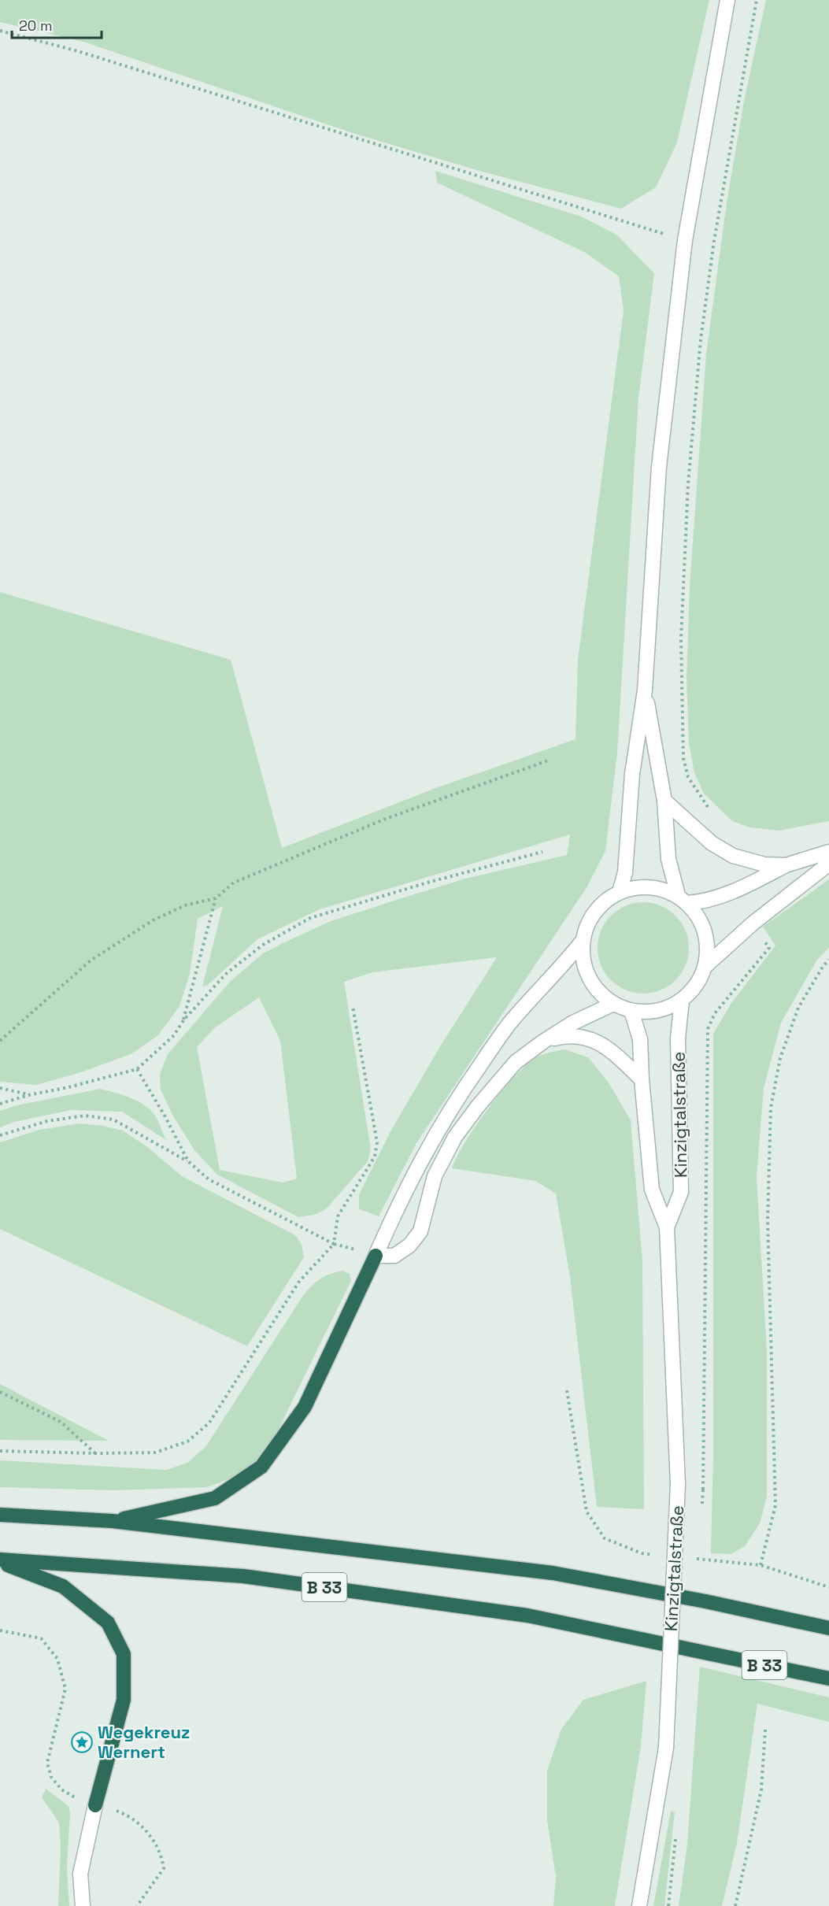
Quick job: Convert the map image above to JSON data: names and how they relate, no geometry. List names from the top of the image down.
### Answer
{
  "streets": {
    "highway": ["B 33"],
    "street": ["Kinzigtalstraße"]
  },
  "places": {
    "place": ["Wegekreuz Wernert"]
  },
  "scale_bar": "20 m"
}
